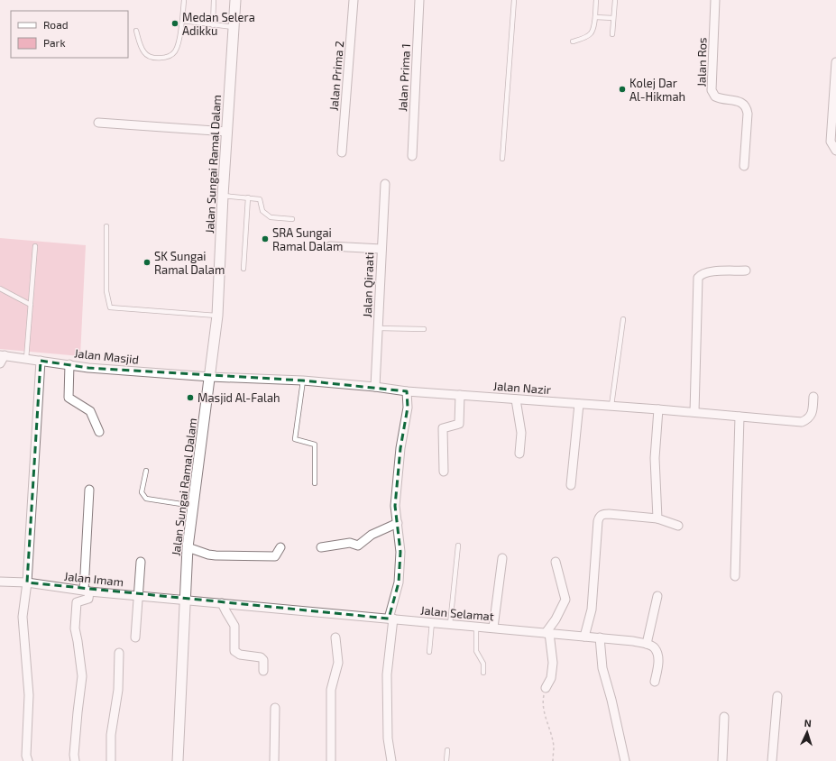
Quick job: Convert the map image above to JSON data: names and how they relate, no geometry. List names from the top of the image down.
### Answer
{
  "streets": {
    "street": [
      "Jalan Ros",
      "Jalan Prima 2",
      "Jalan Prima 1",
      "Jalan Sungai Ramal Dalam",
      "Jalan Qiraati",
      "Jalan Masjid",
      "Jalan Nazir",
      "Jalan Imam",
      "Jalan Selamat"
    ]
  },
  "crossings": [
    ["Jalan Sungai Ramal Dalam", "Jalan Masjid"],
    ["Jalan Sungai Ramal Dalam", "Jalan Nazir"],
    ["Jalan Sungai Ramal Dalam", "Jalan Imam"],
    ["Jalan Sungai Ramal Dalam", "Jalan Selamat"],
    ["Jalan Qiraati", "Jalan Nazir"],
    ["Jalan Masjid", "Jalan Nazir"],
    ["Jalan Imam", "Jalan Selamat"]
  ],
  "places": [
    "Medan Selera Adikku",
    "Kolej Dar Al-Hikmah",
    "SRA Sungai Ramal Dalam",
    "SK Sungai Ramal Dalam",
    "Masjid Al-Falah"
  ],
  "legend": ["Road", "Park"],
  "north": "top"
}
